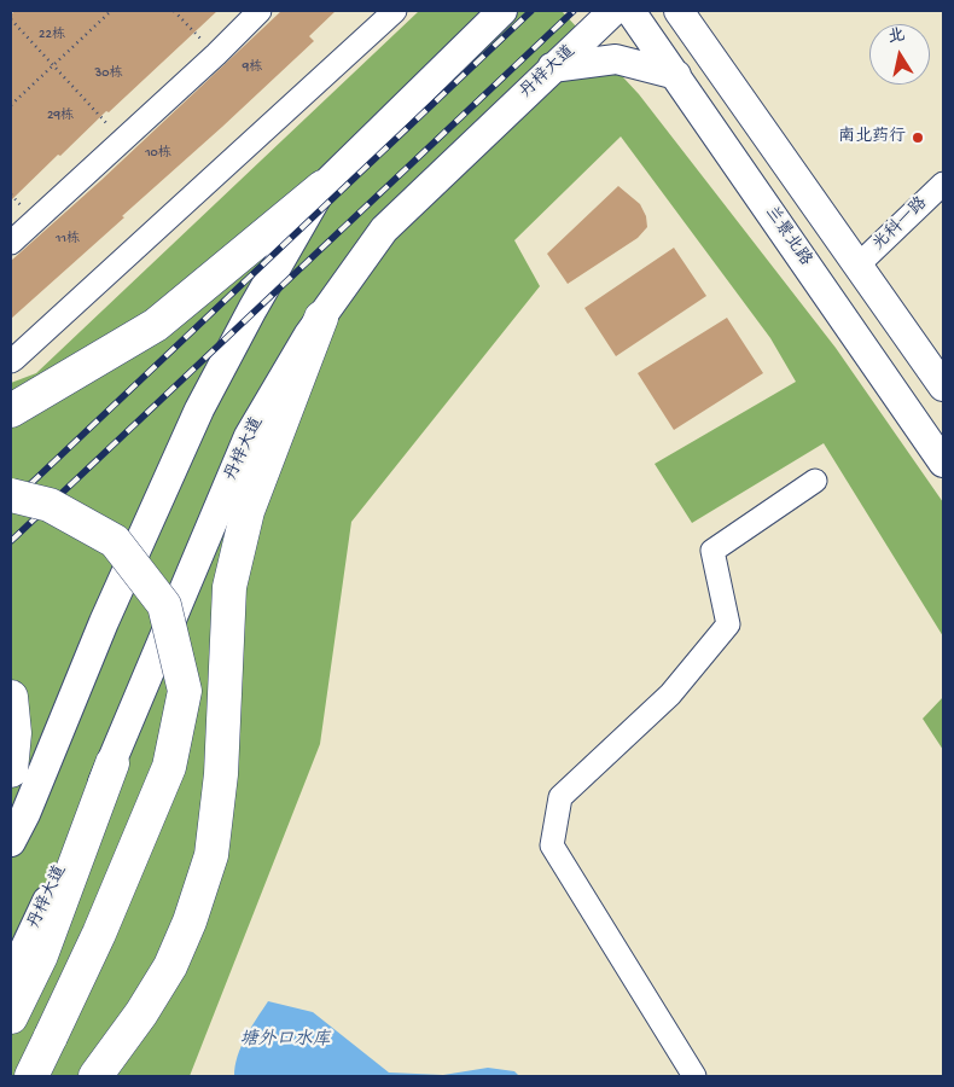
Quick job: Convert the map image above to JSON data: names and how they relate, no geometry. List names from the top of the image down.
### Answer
{
  "streets": {
    "main road": ["丹梓大道", "兰景北路"],
    "street": ["光科一路"]
  },
  "water": ["塘外口水库"],
  "places": ["南北药行"],
  "house_numbers": [
    "22栋",
    "9栋",
    "30栋",
    "29栋",
    "10栋",
    "11栋"
  ],
  "north": "top"
}
